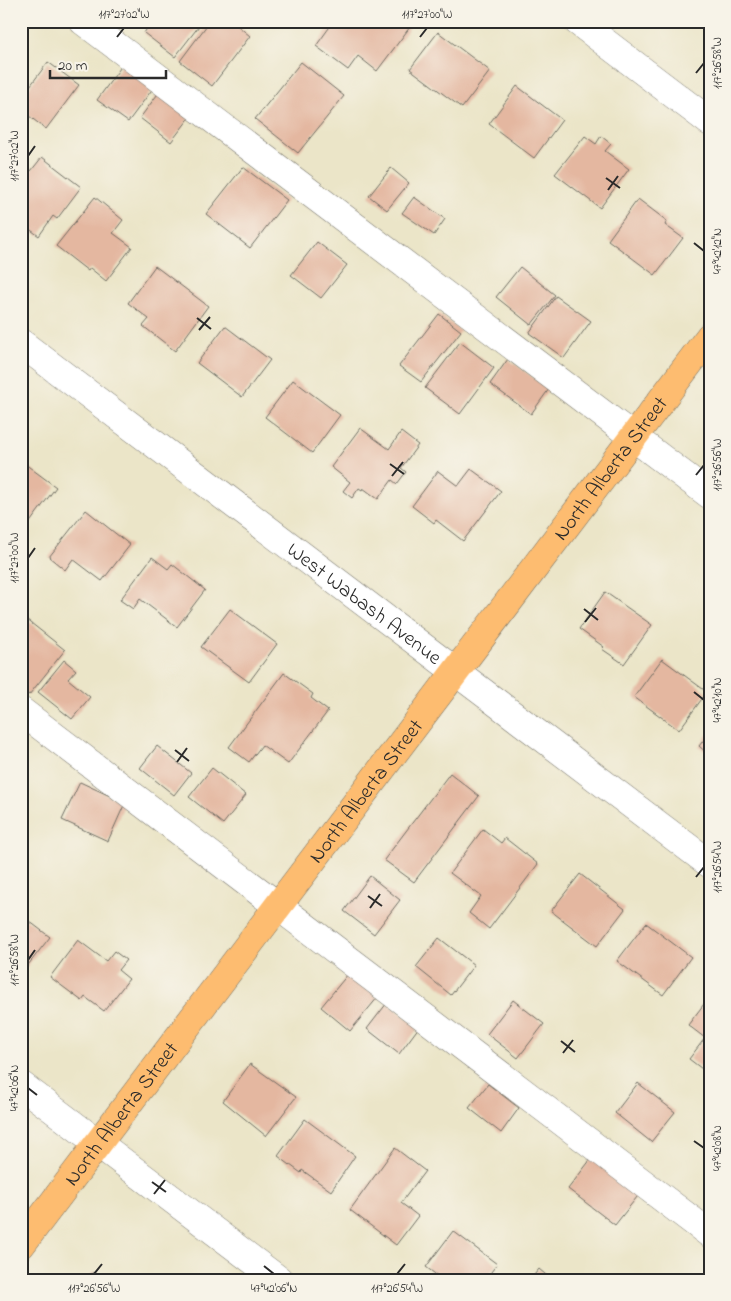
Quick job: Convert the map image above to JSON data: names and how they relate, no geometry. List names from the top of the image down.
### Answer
{
  "streets": {
    "main road": ["North Alberta Street"],
    "street": ["West Wabash Avenue"]
  },
  "crossings": [
    ["North Alberta Street", "West Wabash Avenue"]
  ],
  "scale_bar": "20 m",
  "coordinates": [
    "117°27'02\"W",
    "117°27'00\"W",
    "117°26'58\"W",
    "47°42'12\"N",
    "117°26'56\"W",
    "47°42'10\"N",
    "117°26'54\"W",
    "47°42'06\"N",
    "47°42'08\"N"
  ]
}
